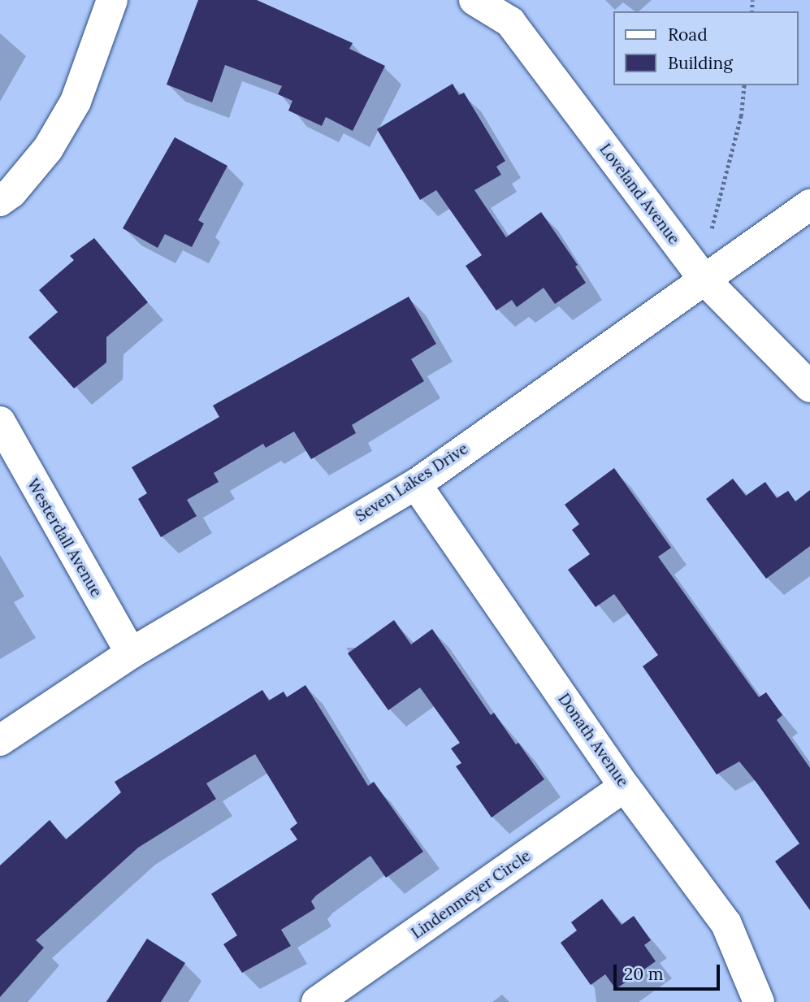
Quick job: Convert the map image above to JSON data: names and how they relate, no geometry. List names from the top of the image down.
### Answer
{
  "streets": {
    "street": [
      "Loveland Avenue",
      "Seven Lakes Drive",
      "Westerdall Avenue",
      "Donath Avenue",
      "Lindenmeyer Circle"
    ]
  },
  "crossings": [
    ["Loveland Avenue", "Seven Lakes Drive"],
    ["Seven Lakes Drive", "Westerdall Avenue"],
    ["Seven Lakes Drive", "Donath Avenue"],
    ["Donath Avenue", "Lindenmeyer Circle"]
  ],
  "legend": ["Road", "Building"],
  "scale_bar": "20 m"
}
